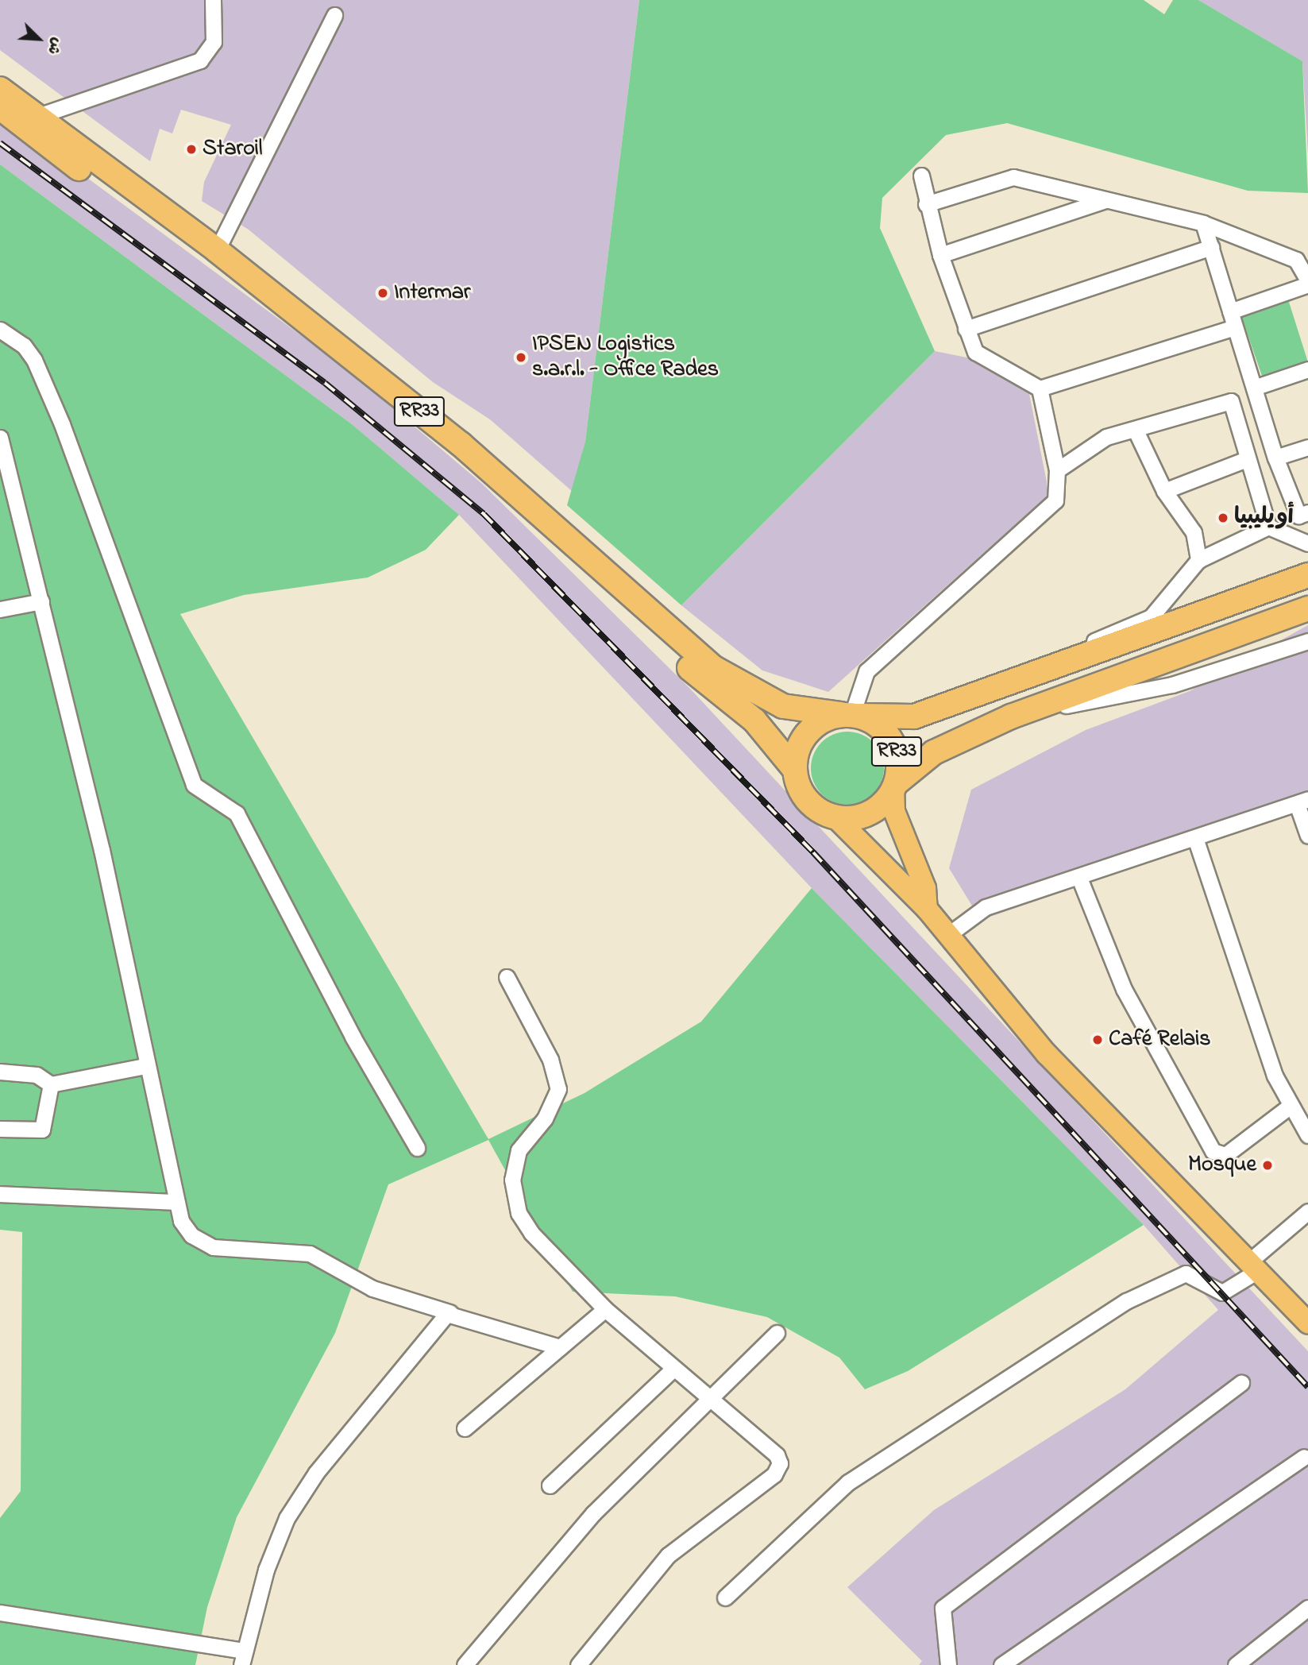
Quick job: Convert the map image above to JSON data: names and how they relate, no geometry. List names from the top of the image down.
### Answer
{
  "streets": {
    "highway": ["RR33"]
  },
  "places": [
    "Staroil",
    "Intermar",
    "IPSEN Logistics s.a.r.l. - Office Rades",
    "أويليبيا",
    "Café Relais",
    "Mosque"
  ],
  "north": "bottom right"
}
